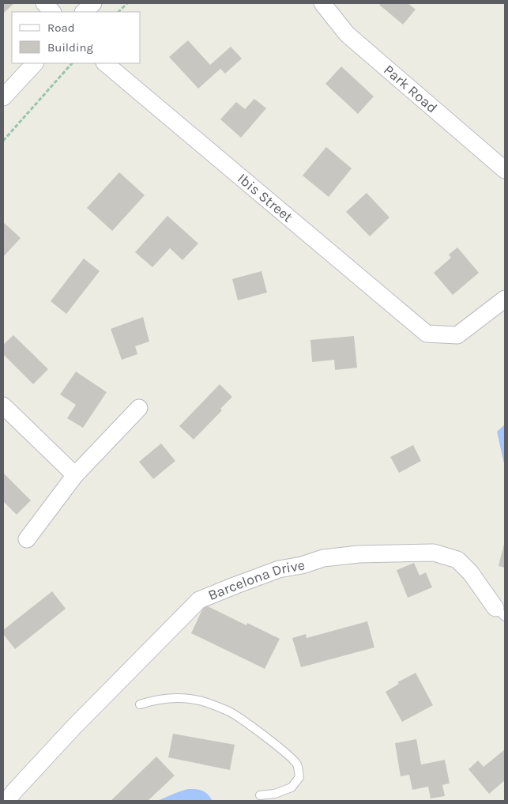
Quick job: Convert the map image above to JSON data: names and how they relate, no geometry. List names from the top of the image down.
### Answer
{
  "streets": {
    "street": ["Park Road", "Ibis Street", "Barcelona Drive"]
  },
  "legend": ["Road", "Building"]
}
